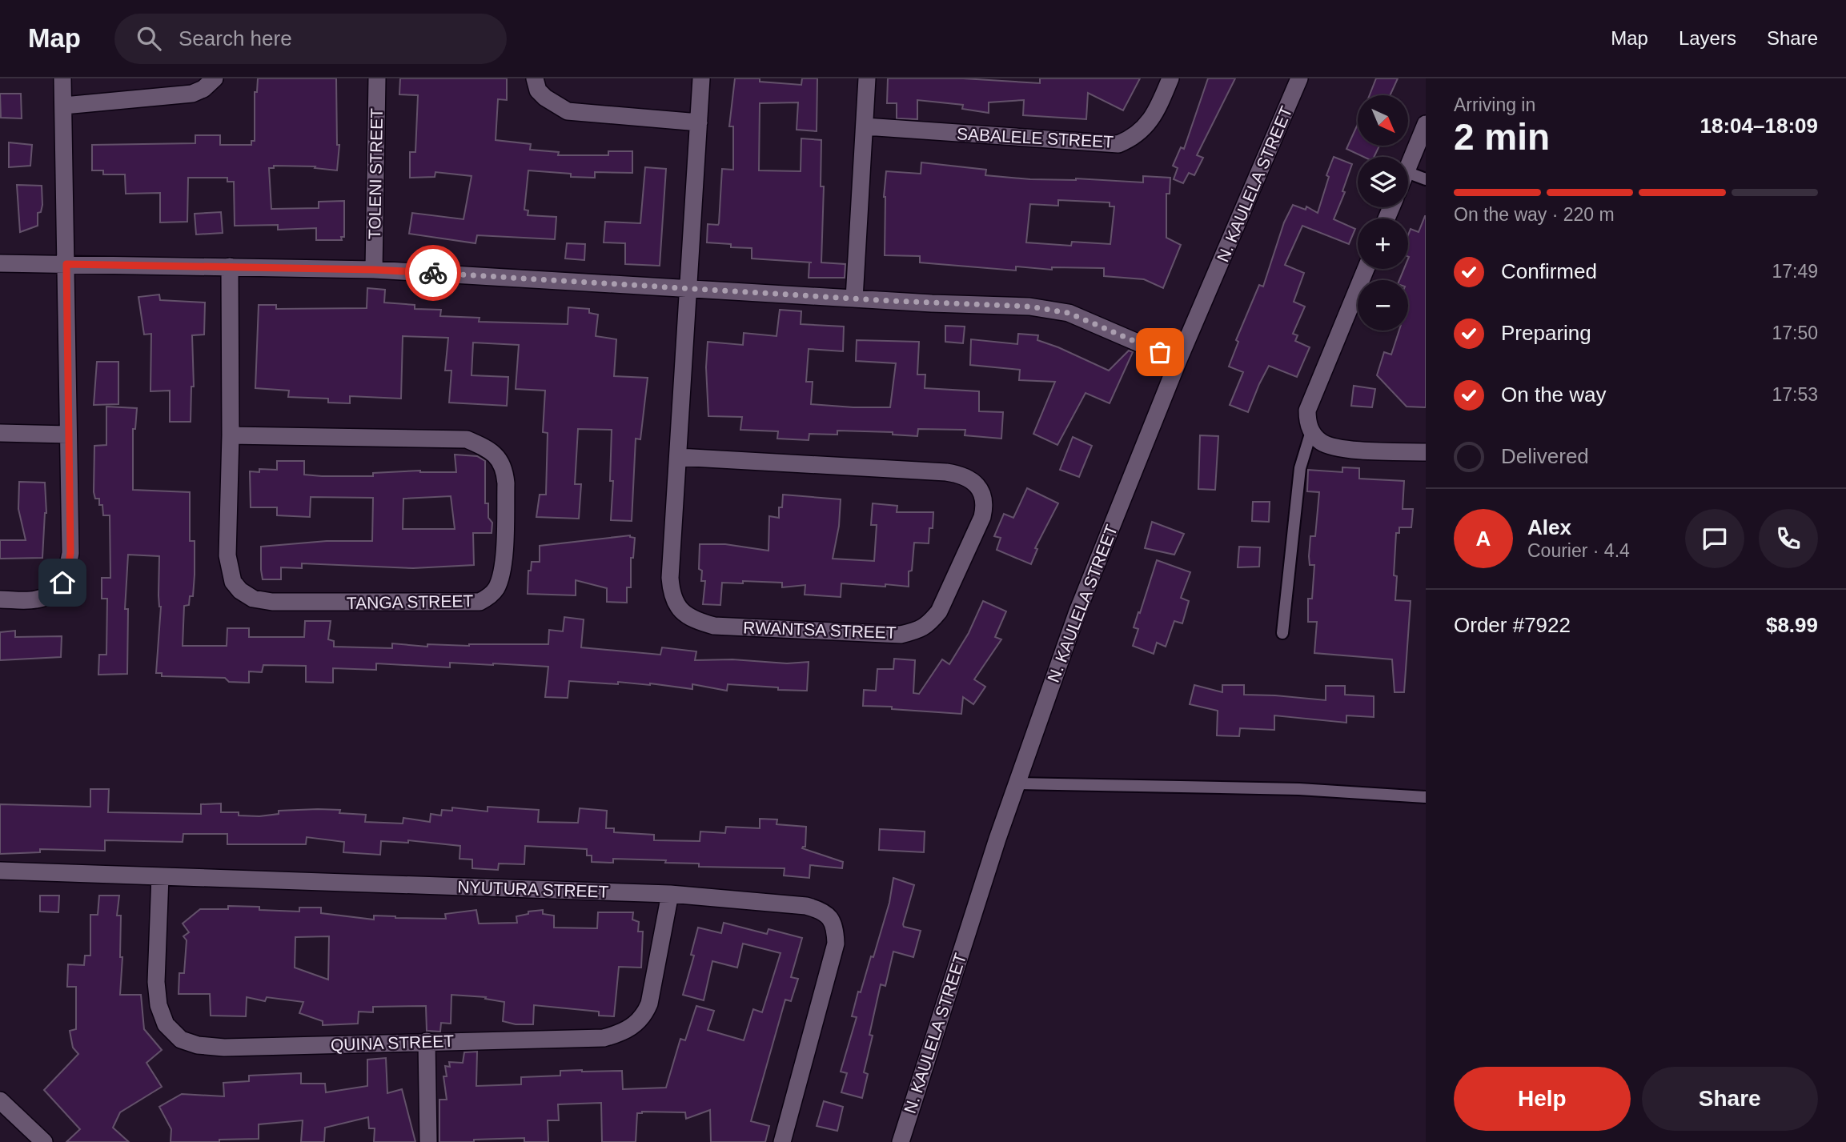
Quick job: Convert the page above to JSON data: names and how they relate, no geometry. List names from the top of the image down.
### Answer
{
  "streets": {
    "street": [
      "SABALELE STREET",
      "TOLENI STREET",
      "N. KAULELA STREET",
      "TANGA STREET",
      "RWANTSA STREET",
      "NYUTURA STREET",
      "QUINA STREET"
    ]
  },
  "crossings": [
    ["NYUTURA STREET", "QUINA STREET"]
  ],
  "north": "bottom right",
  "page": {
    "header": "Map",
    "search": "Search here",
    "nav": ["Map", "Layers", "Share"],
    "heading": ["2 min", "Arriving in", "18:04–18:09"],
    "panel": [
      "Alex",
      "Courier · 4.4",
      "Order #7922",
      "$8.99"
    ],
    "map_buttons": ["+", "−"],
    "bar": "On the way · 220 m",
    "list": [
      ["Confirmed", "17:49"],
      ["Preparing", "17:50"],
      ["On the way", "17:53"],
      "Delivered"
    ],
    "round": "A",
    "buttons": ["Help", "Share"]
  }
}
